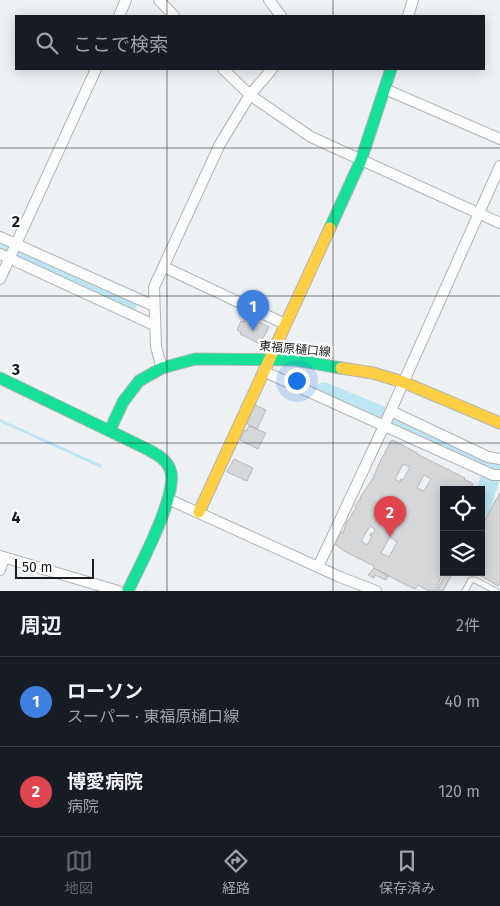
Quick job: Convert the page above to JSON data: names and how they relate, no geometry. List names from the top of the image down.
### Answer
{
  "streets": {
    "main road": ["東福原樋口線"]
  },
  "scale_bar": "50 m",
  "page": {
    "search": "ここで検索",
    "pins": ["1", "2"],
    "scale": "50 m",
    "heading": ["周辺", "2件"],
    "list": [
      {
        "mark": "1",
        "name": "ローソン",
        "note": "スーパー · 東福原樋口線",
        "value": "40 m"
      },
      {
        "mark": "2",
        "name": "博愛病院",
        "note": "病院",
        "value": "120 m"
      }
    ],
    "nav": ["地図", "経路", "保存済み"]
  },
  "grid": {
    "rows": ["2", "3", "4"]
  }
}
